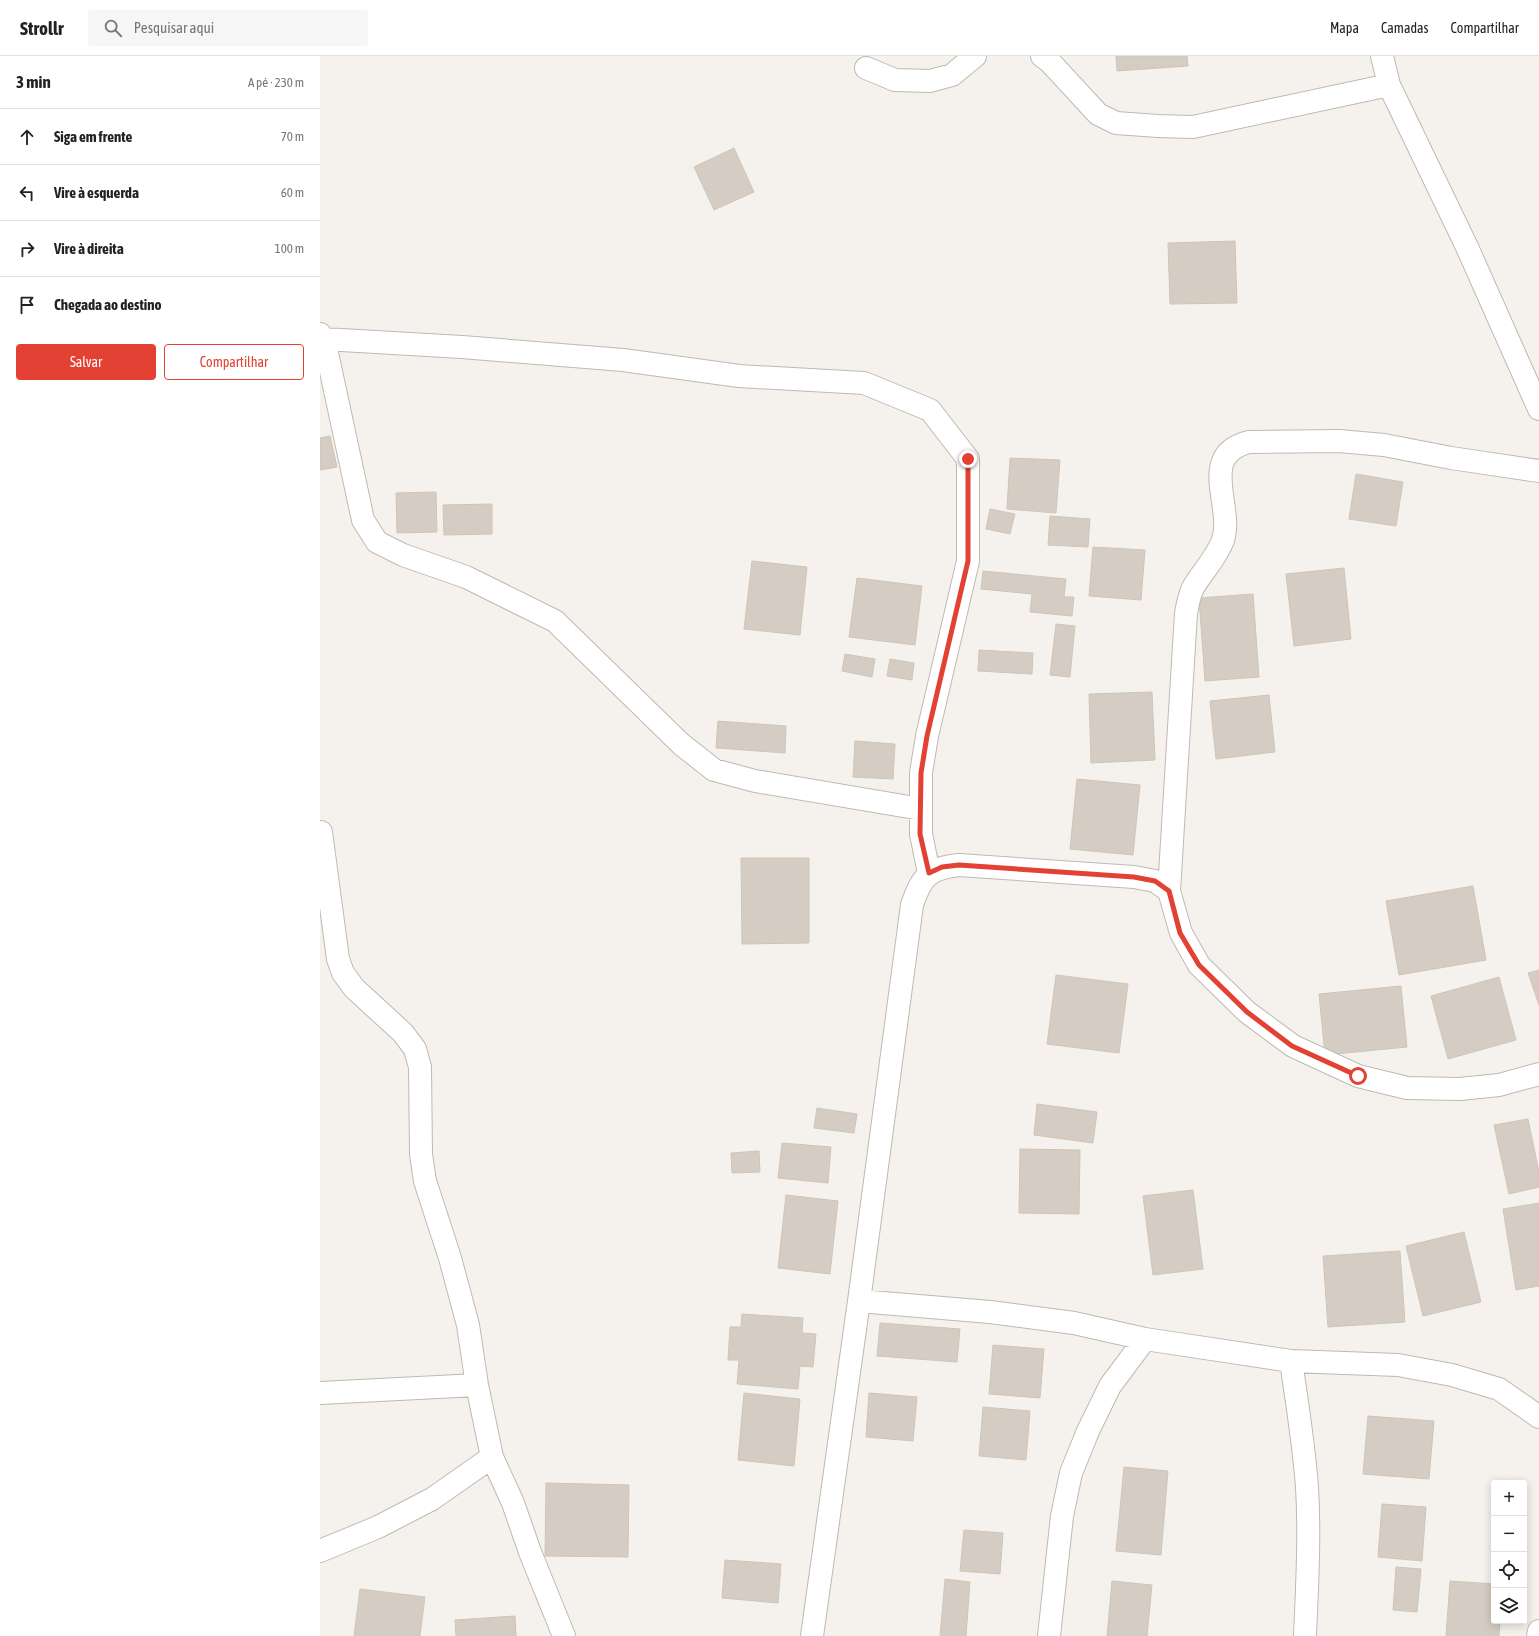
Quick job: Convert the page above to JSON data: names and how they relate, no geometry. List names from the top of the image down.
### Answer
{
  "page": {
    "header": "Strollr",
    "search": "Pesquisar aqui",
    "nav": ["Mapa", "Camadas", "Compartilhar"],
    "heading": ["3 min", "A pé · 230 m"],
    "list": [
      ["Siga em frente", "70 m"],
      ["Vire à esquerda", "60 m"],
      ["Vire à direita", "100 m"],
      "Chegada ao destino"
    ],
    "buttons": ["Salvar", "Compartilhar"],
    "map_buttons": ["+", "−"]
  }
}
